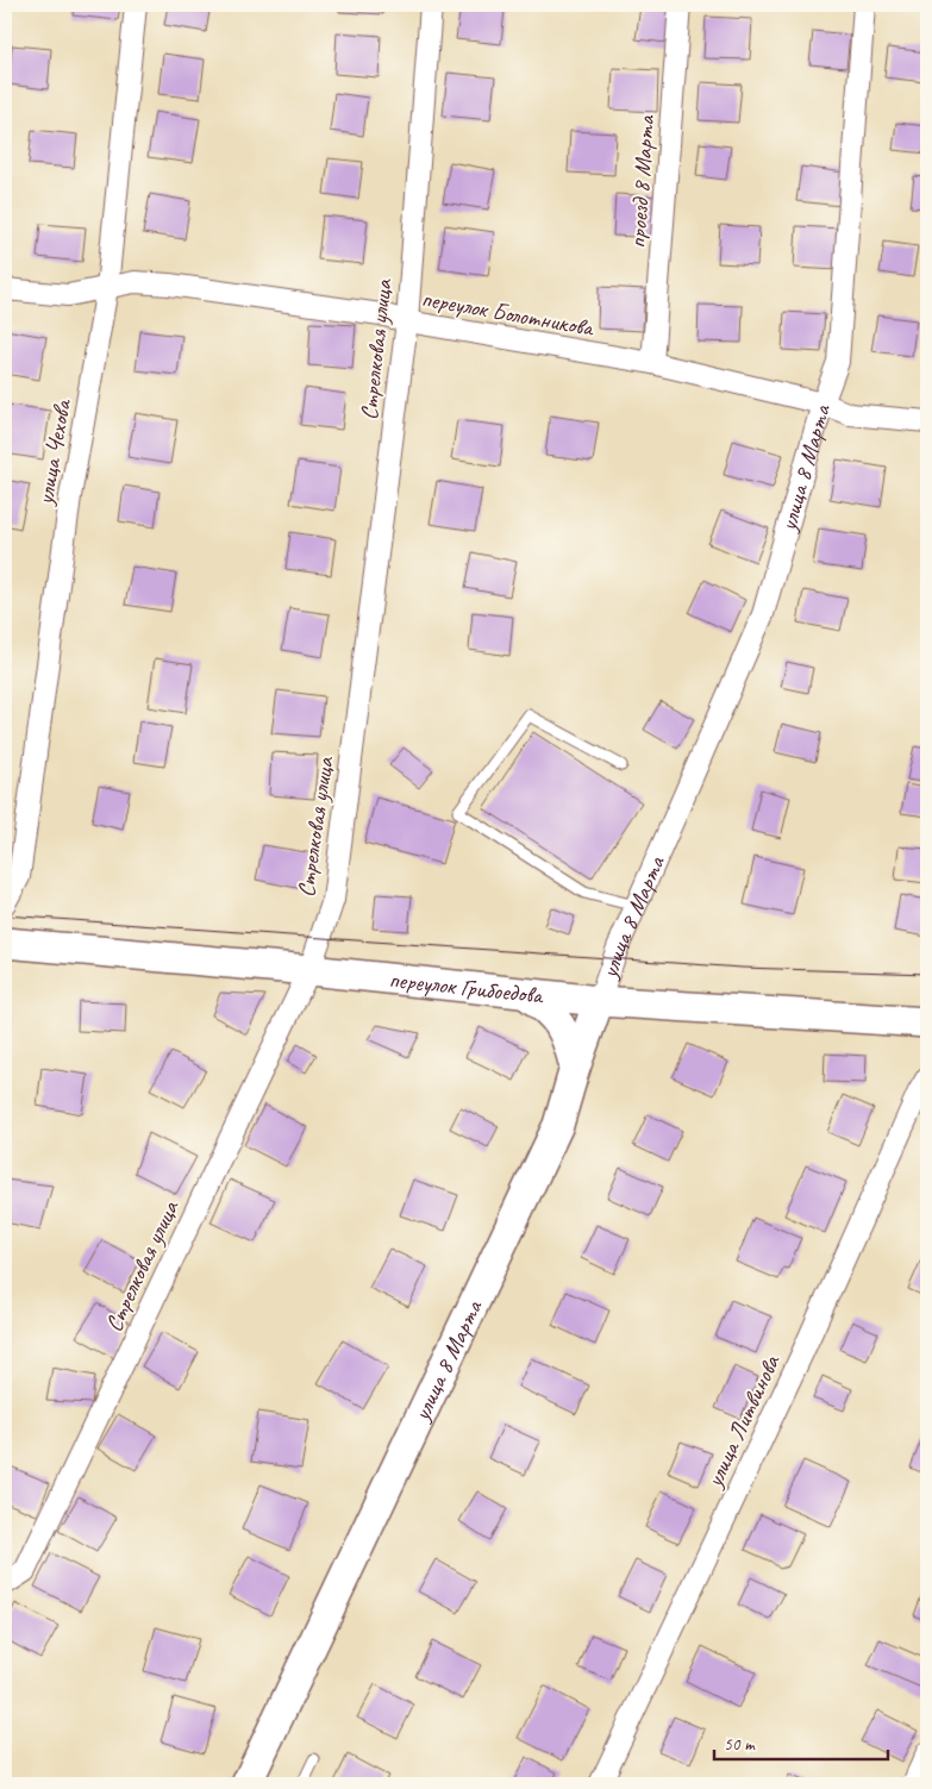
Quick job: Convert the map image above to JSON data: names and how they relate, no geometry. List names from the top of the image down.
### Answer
{
  "streets": {
    "street": [
      "проезд 8 Марта",
      "переулок Болотникова",
      "Стрелковая улица",
      "улица Чехова",
      "улица 8 Марта",
      "переулок Грибоедова",
      "улица Литвинова"
    ]
  },
  "crossings": [
    ["проезд 8 Марта", "переулок Болотникова"],
    ["переулок Болотникова", "Стрелковая улица"],
    ["переулок Болотникова", "улица Чехова"],
    ["переулок Болотникова", "улица 8 Марта"],
    ["Стрелковая улица", "переулок Грибоедова"],
    ["улица 8 Марта", "переулок Грибоедова"]
  ],
  "scale_bar": "50 m"
}
